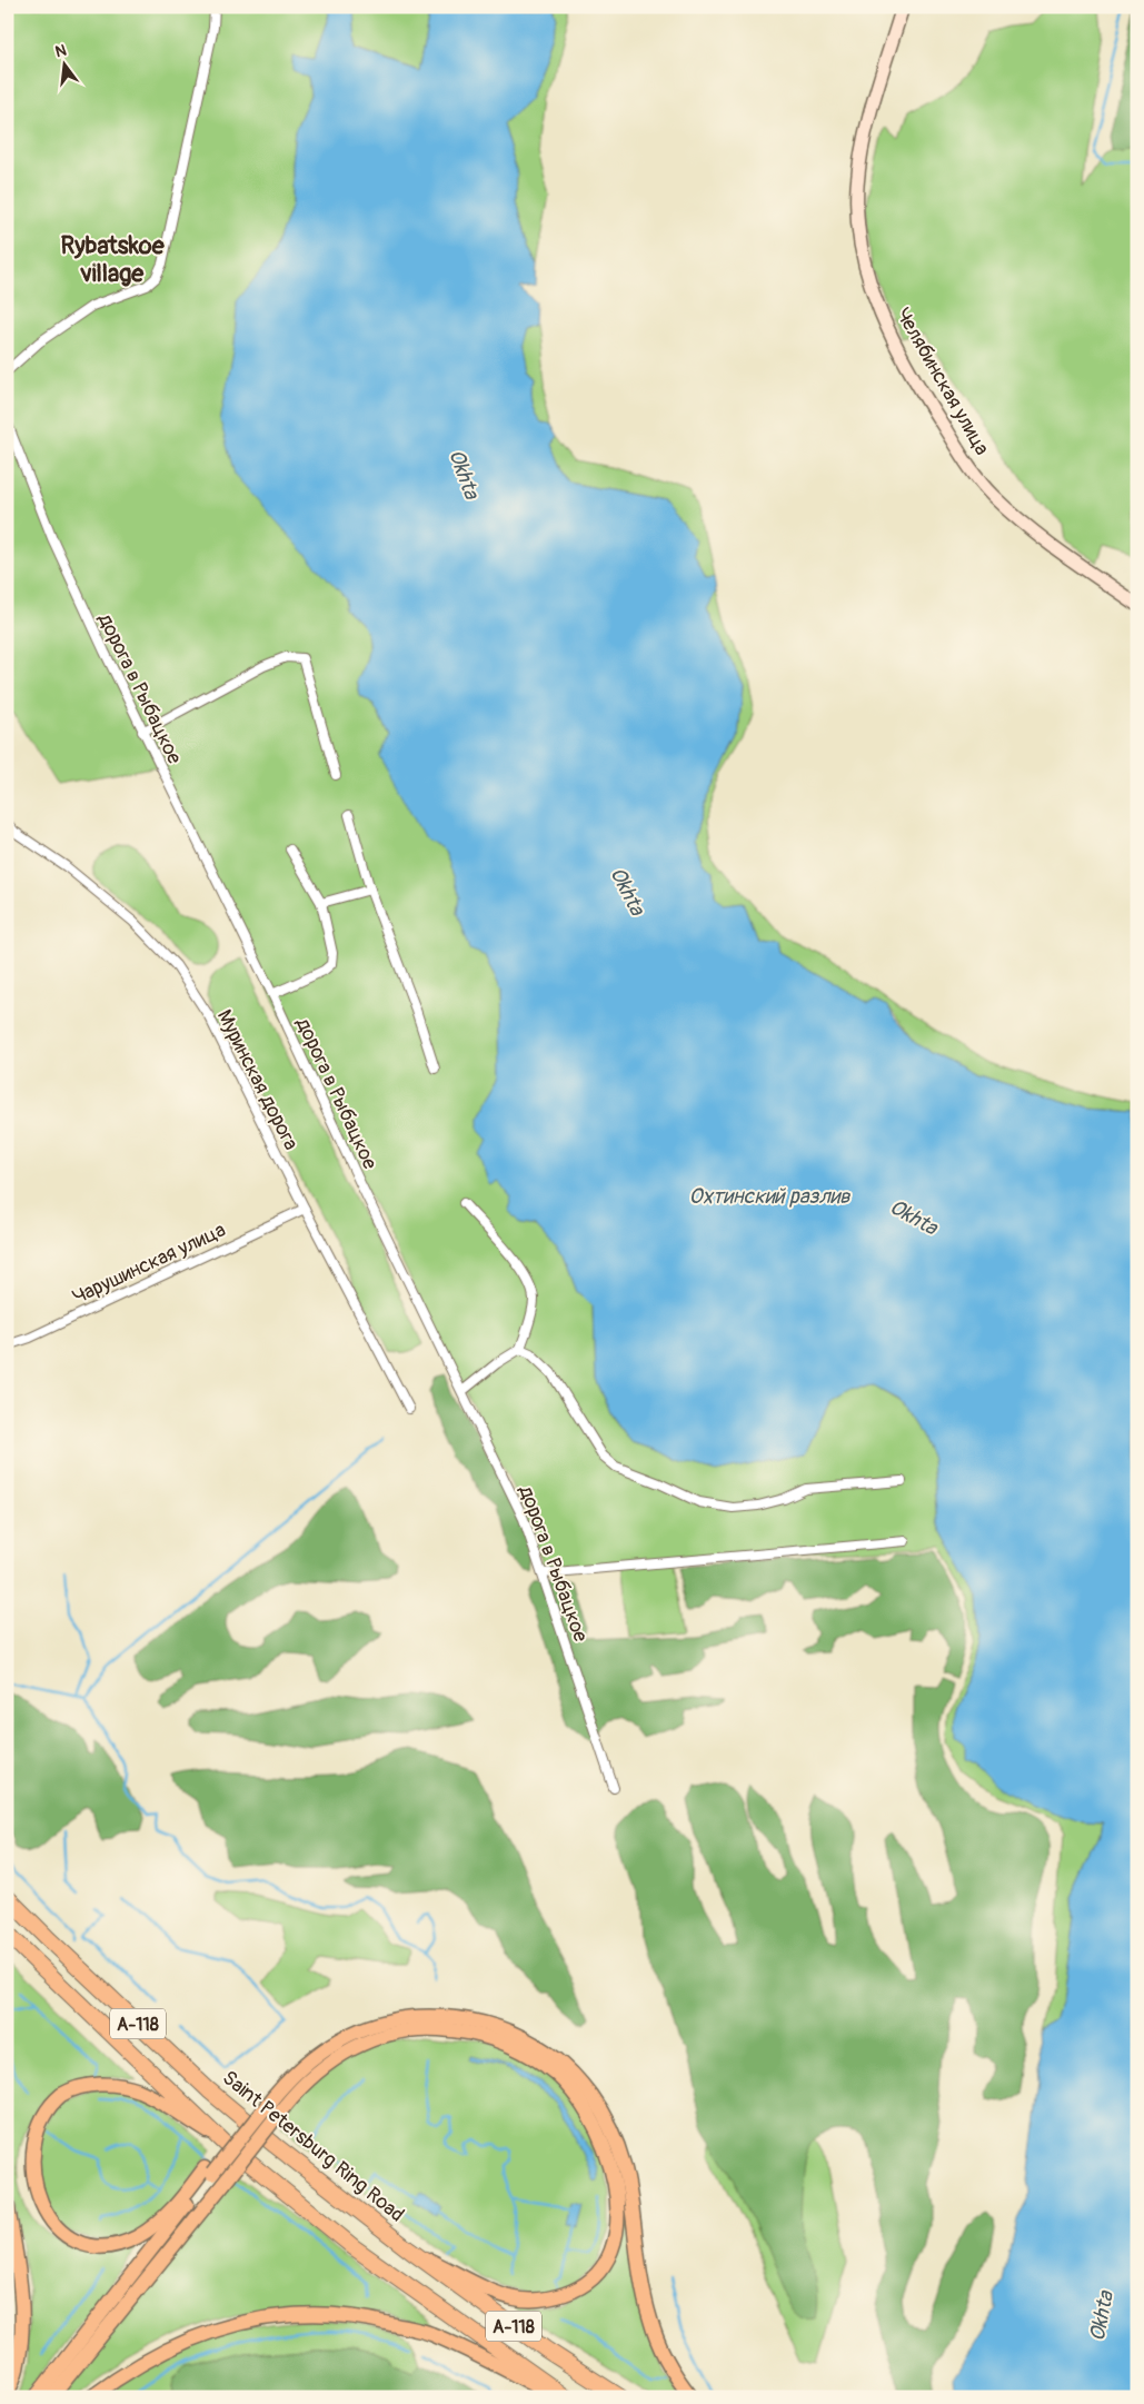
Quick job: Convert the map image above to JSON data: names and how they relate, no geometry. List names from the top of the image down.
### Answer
{
  "streets": {
    "highway": ["А-118", "Saint Petersburg Ring Road"],
    "street": [
      "Челябинская улица",
      "дорога в Рыбацкое",
      "Муринская дорога",
      "Чарушинская улица"
    ]
  },
  "crossings": [
    ["Муринская дорога", "Чарушинская улица"]
  ],
  "districts": ["Rybatskoe village"],
  "water": ["Okhta", "Охтинский разлив"],
  "north": "top"
}
